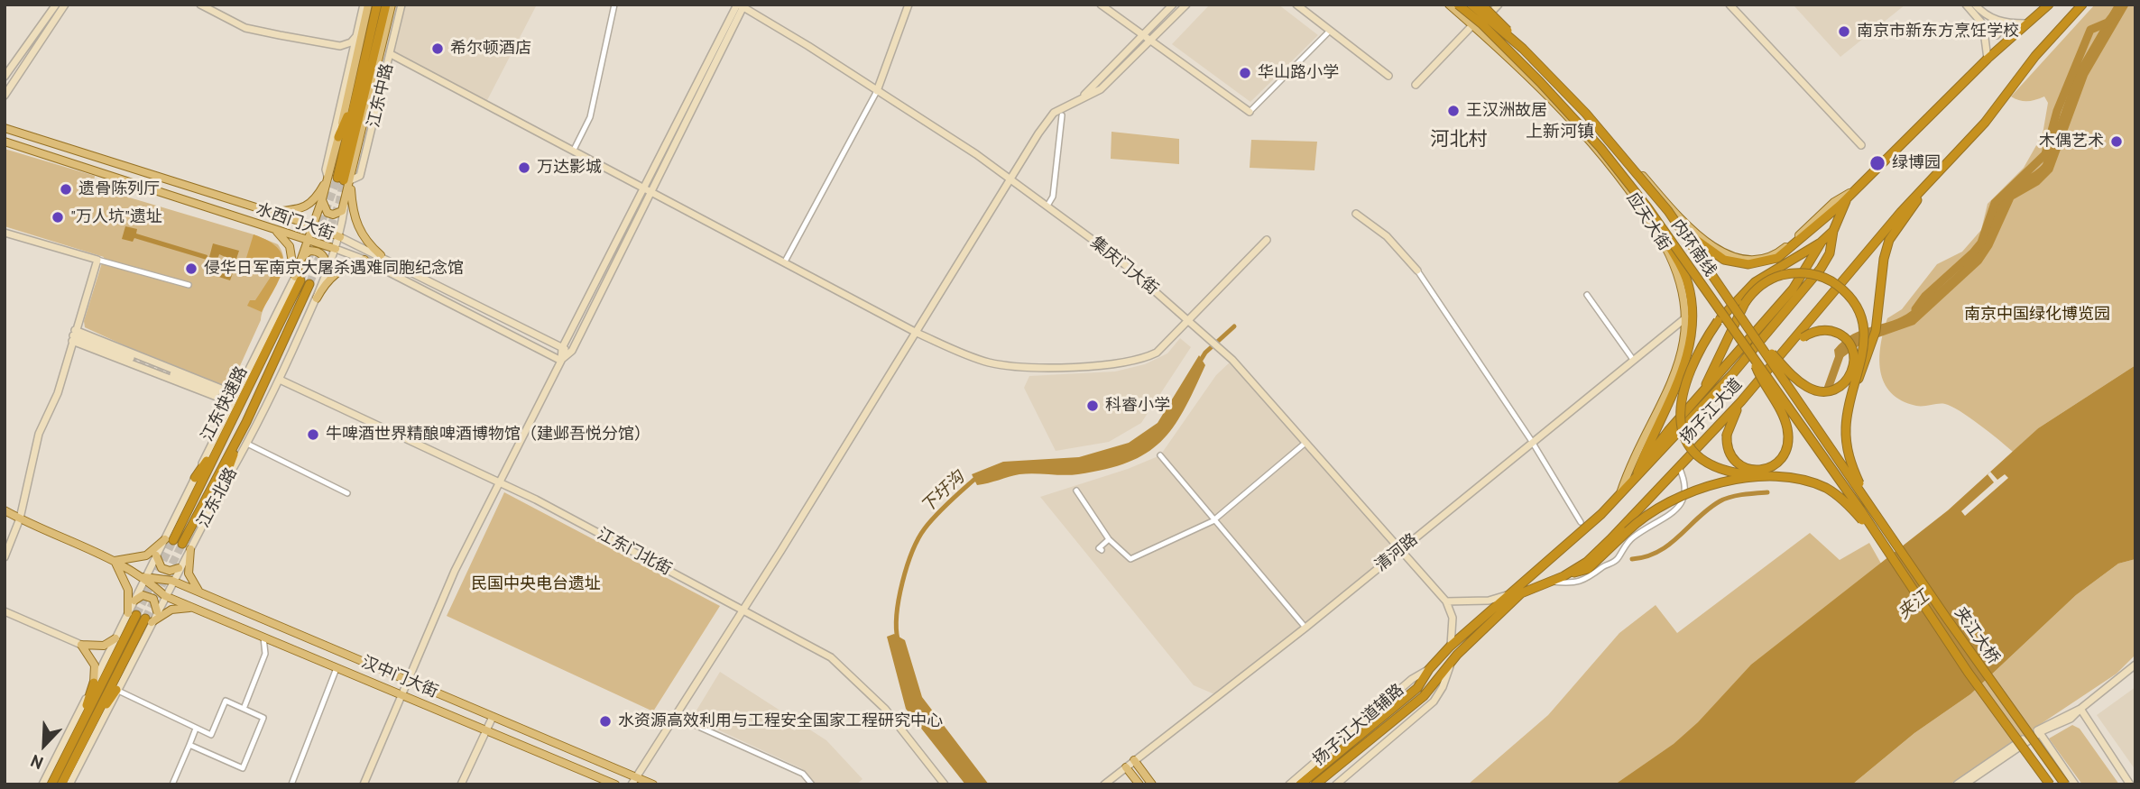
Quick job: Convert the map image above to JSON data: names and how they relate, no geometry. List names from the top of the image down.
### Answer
{
  "streets": {
    "highway": [
      "内环南线",
      "江东快速路",
      "扬子江大道",
      "夹江大桥"
    ],
    "main road": [
      "江东中路",
      "水西门大街",
      "应天大街",
      "汉中门大街"
    ],
    "street": [
      "集庆门大街",
      "江东北路",
      "江东门北街",
      "清河路",
      "扬子江大道辅路"
    ]
  },
  "crossings": [
    ["江东中路", "水西门大街"],
    ["江东中路", "江东快速路"],
    ["江东中路", "江东北路"],
    ["水西门大街", "江东北路"],
    ["应天大街", "扬子江大道"],
    ["应天大街", "清河路"],
    ["内环南线", "夹江大桥"],
    ["集庆门大街", "清河路"],
    ["江东快速路", "江东北路"],
    ["扬子江大道", "扬子江大道辅路"],
    ["江东北路", "江东门北街"],
    ["江东北路", "汉中门大街"]
  ],
  "districts": ["上新河镇", "河北村"],
  "water": ["下圩沟", "夹江"],
  "parks": ["南京中国绿化博览园", "民国中央电台遗址"],
  "places": [
    "南京市新东方烹饪学校",
    "希尔顿酒店",
    "华山路小学",
    "王汉洲故居",
    "木偶艺术",
    "绿博园",
    "万达影城",
    "遗骨陈列厅",
    "\"万人坑\"遗址",
    "侵华日军南京大屠杀遇难同胞纪念馆",
    "科睿小学",
    "牛啤酒世界精酿啤酒博物馆（建邺吾悦分馆）",
    "水资源高效利用与工程安全国家工程研究中心"
  ],
  "north": "bottom left"
}
